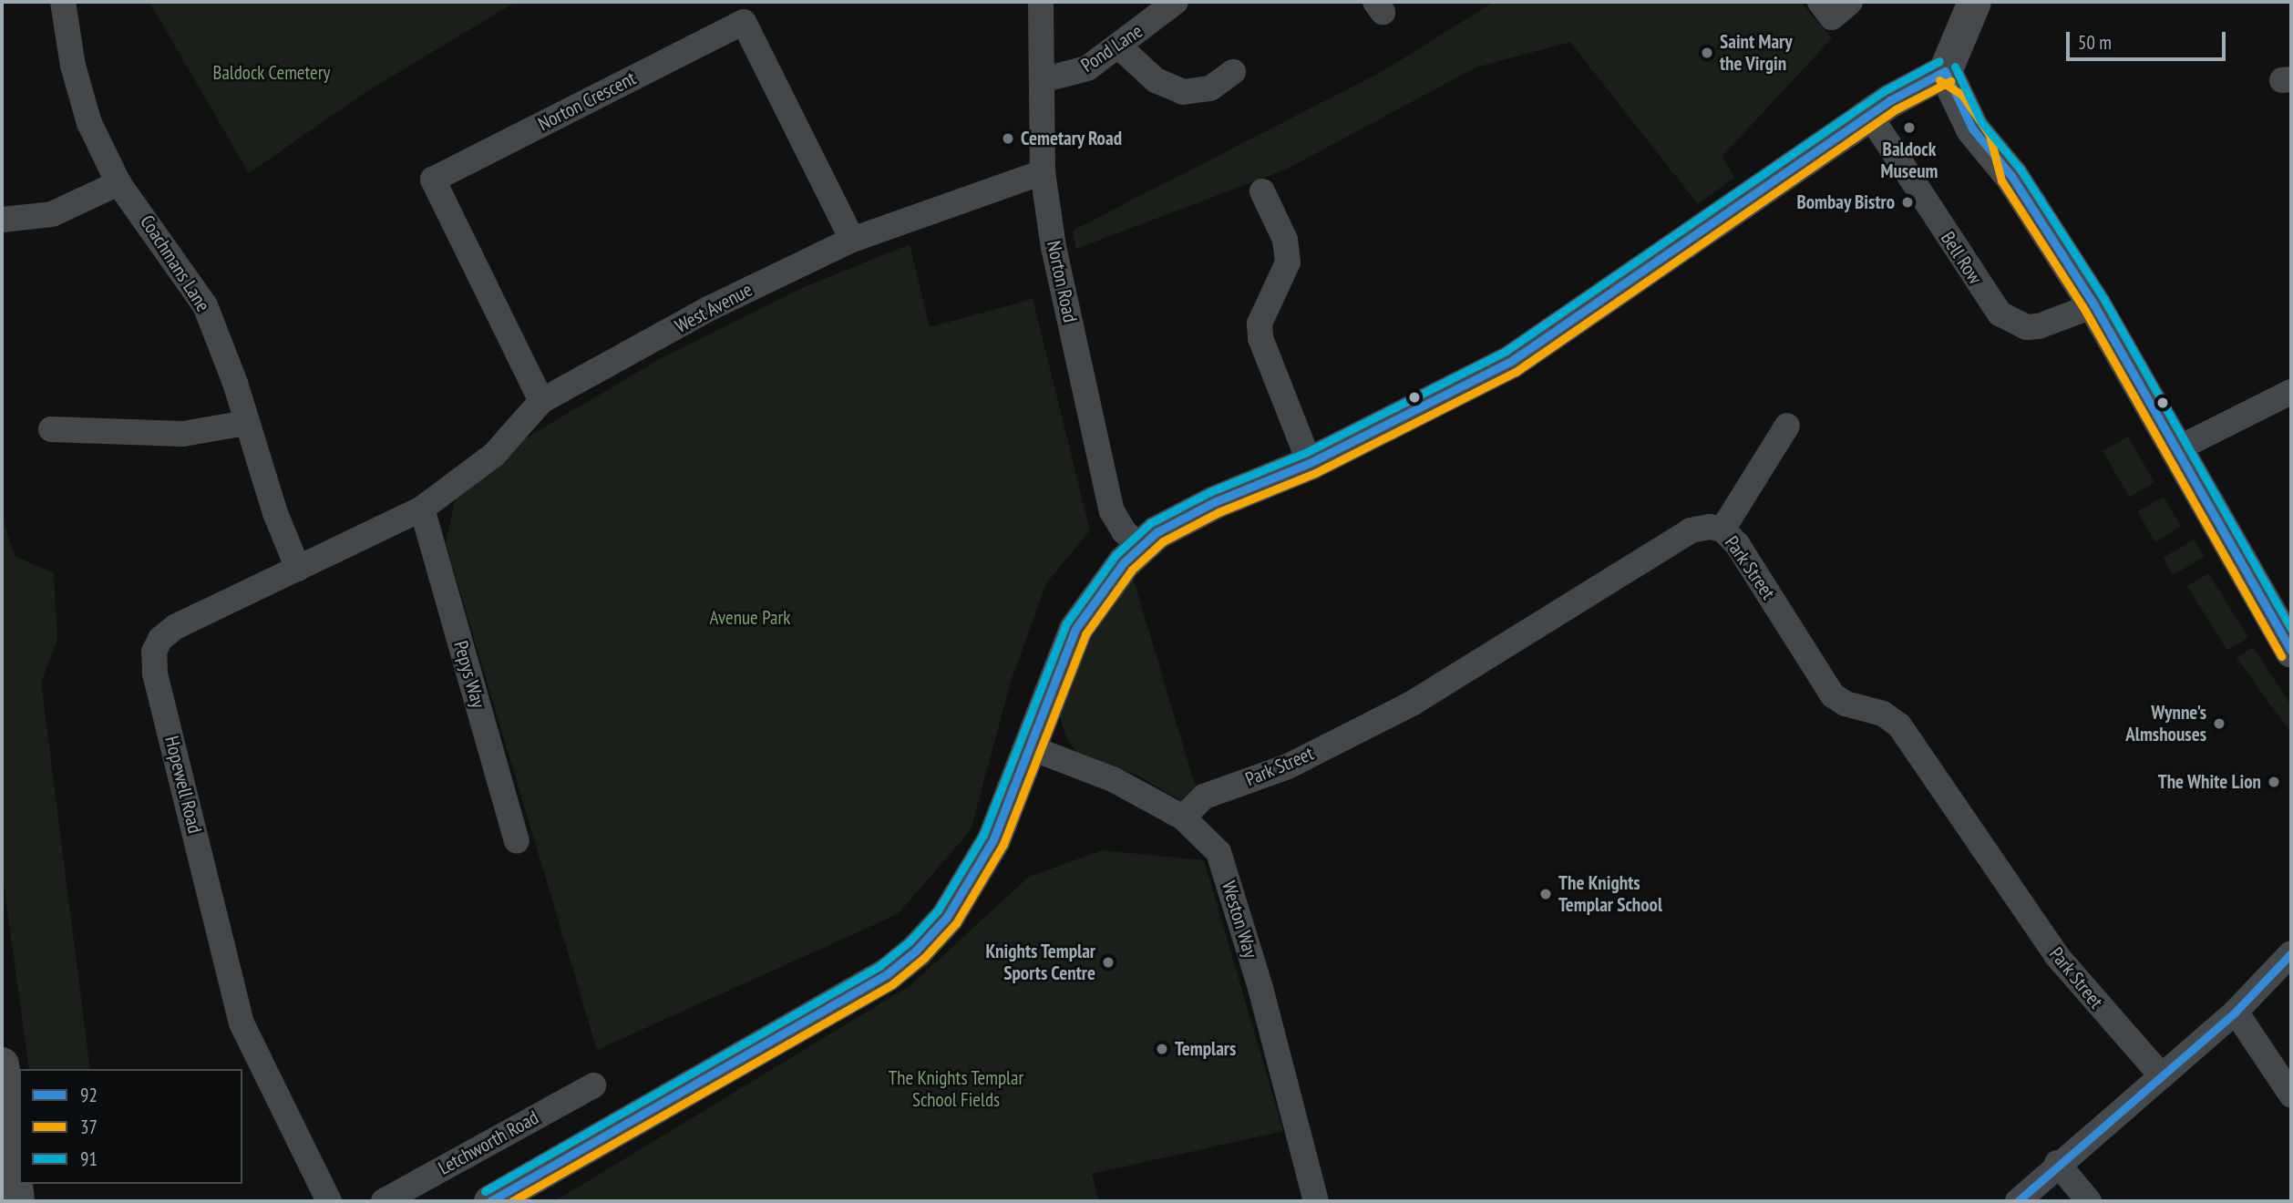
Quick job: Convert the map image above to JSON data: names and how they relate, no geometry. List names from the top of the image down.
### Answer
{
  "streets": {
    "street": [
      "Pond Lane",
      "Norton Crescent",
      "Bell Row",
      "Coachmans Lane",
      "Norton Road",
      "West Avenue",
      "Park Street",
      "Pepys Way",
      "Hopewell Road",
      "Weston Way",
      "Letchworth Road"
    ]
  },
  "crossings": [
    ["Pond Lane", "Norton Road"],
    ["Norton Crescent", "West Avenue"],
    ["Coachmans Lane", "Hopewell Road"],
    ["Norton Road", "West Avenue"],
    ["West Avenue", "Pepys Way"],
    ["West Avenue", "Hopewell Road"],
    ["Park Street", "Weston Way"],
    ["Pepys Way", "Hopewell Road"]
  ],
  "parks": ["Baldock Cemetery", "Avenue Park", "The Knights Templar School Fields"],
  "places": [
    "Saint Mary the Virgin",
    "Baldock Museum",
    "Cemetary Road",
    "Bombay Bistro",
    "Wynne's Almshouses",
    "The White Lion",
    "The Knights Templar School",
    "Knights Templar Sports Centre",
    "Templars"
  ],
  "lines": ["transit line 91", "transit line 92", "transit line 37"],
  "legend": ["92", "37", "91"],
  "scale_bar": "50 m"
}
